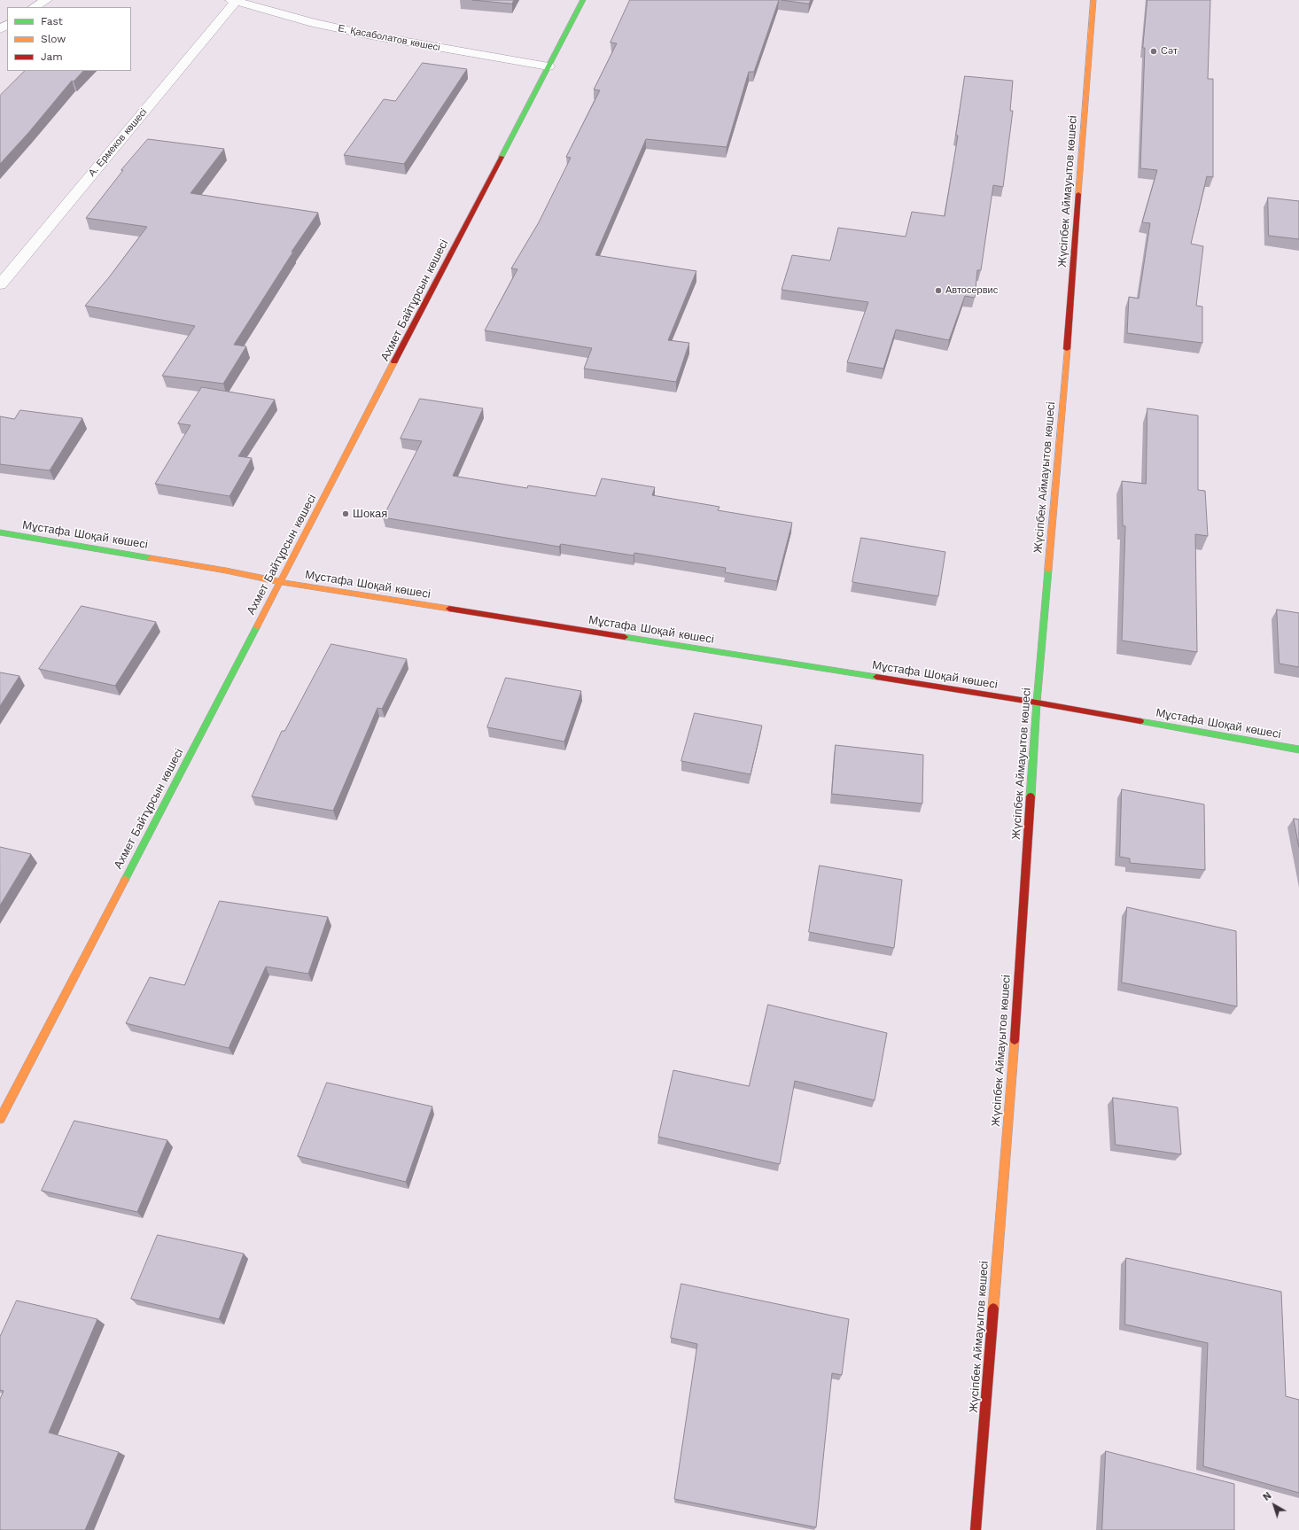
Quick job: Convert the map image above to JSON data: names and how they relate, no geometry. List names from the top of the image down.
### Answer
{
  "streets": {
    "street": [
      "Е. Қасаболатов көшесі",
      "А. Ермеков көшесі",
      "Жүсіпбек Аймауытов көшесі",
      "Ахмет Байтұрсын көшесі",
      "Мұстафа Шоқай көшесі"
    ]
  },
  "crossings": [
    ["Е. Қасаболатов көшесі", "А. Ермеков көшесі"],
    ["Е. Қасаболатов көшесі", "Ахмет Байтұрсын көшесі"],
    ["Жүсіпбек Аймауытов көшесі", "Мұстафа Шоқай көшесі"],
    ["Ахмет Байтұрсын көшесі", "Мұстафа Шоқай көшесі"]
  ],
  "places": ["Сәт", "Автосервис", "Шокая"],
  "legend": ["Fast", "Slow", "Jam"],
  "north": "top left"
}
